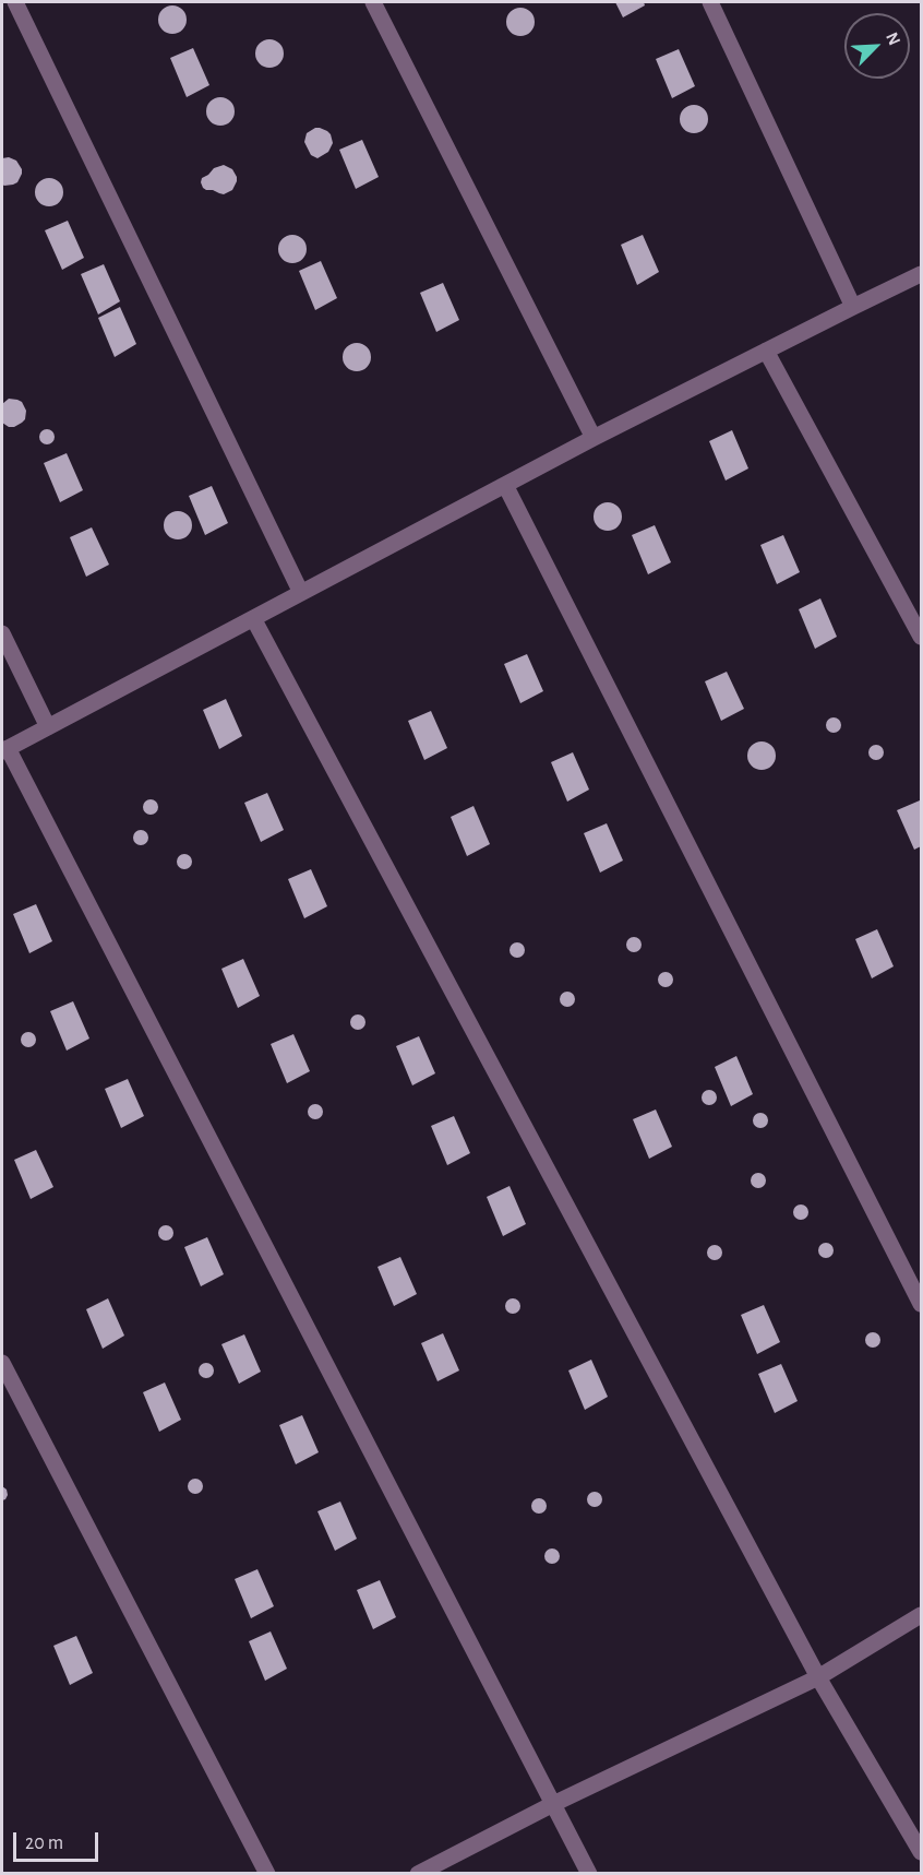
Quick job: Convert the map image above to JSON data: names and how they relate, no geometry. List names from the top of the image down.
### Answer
{
  "scale_bar": "20 m",
  "north": "top right"
}
